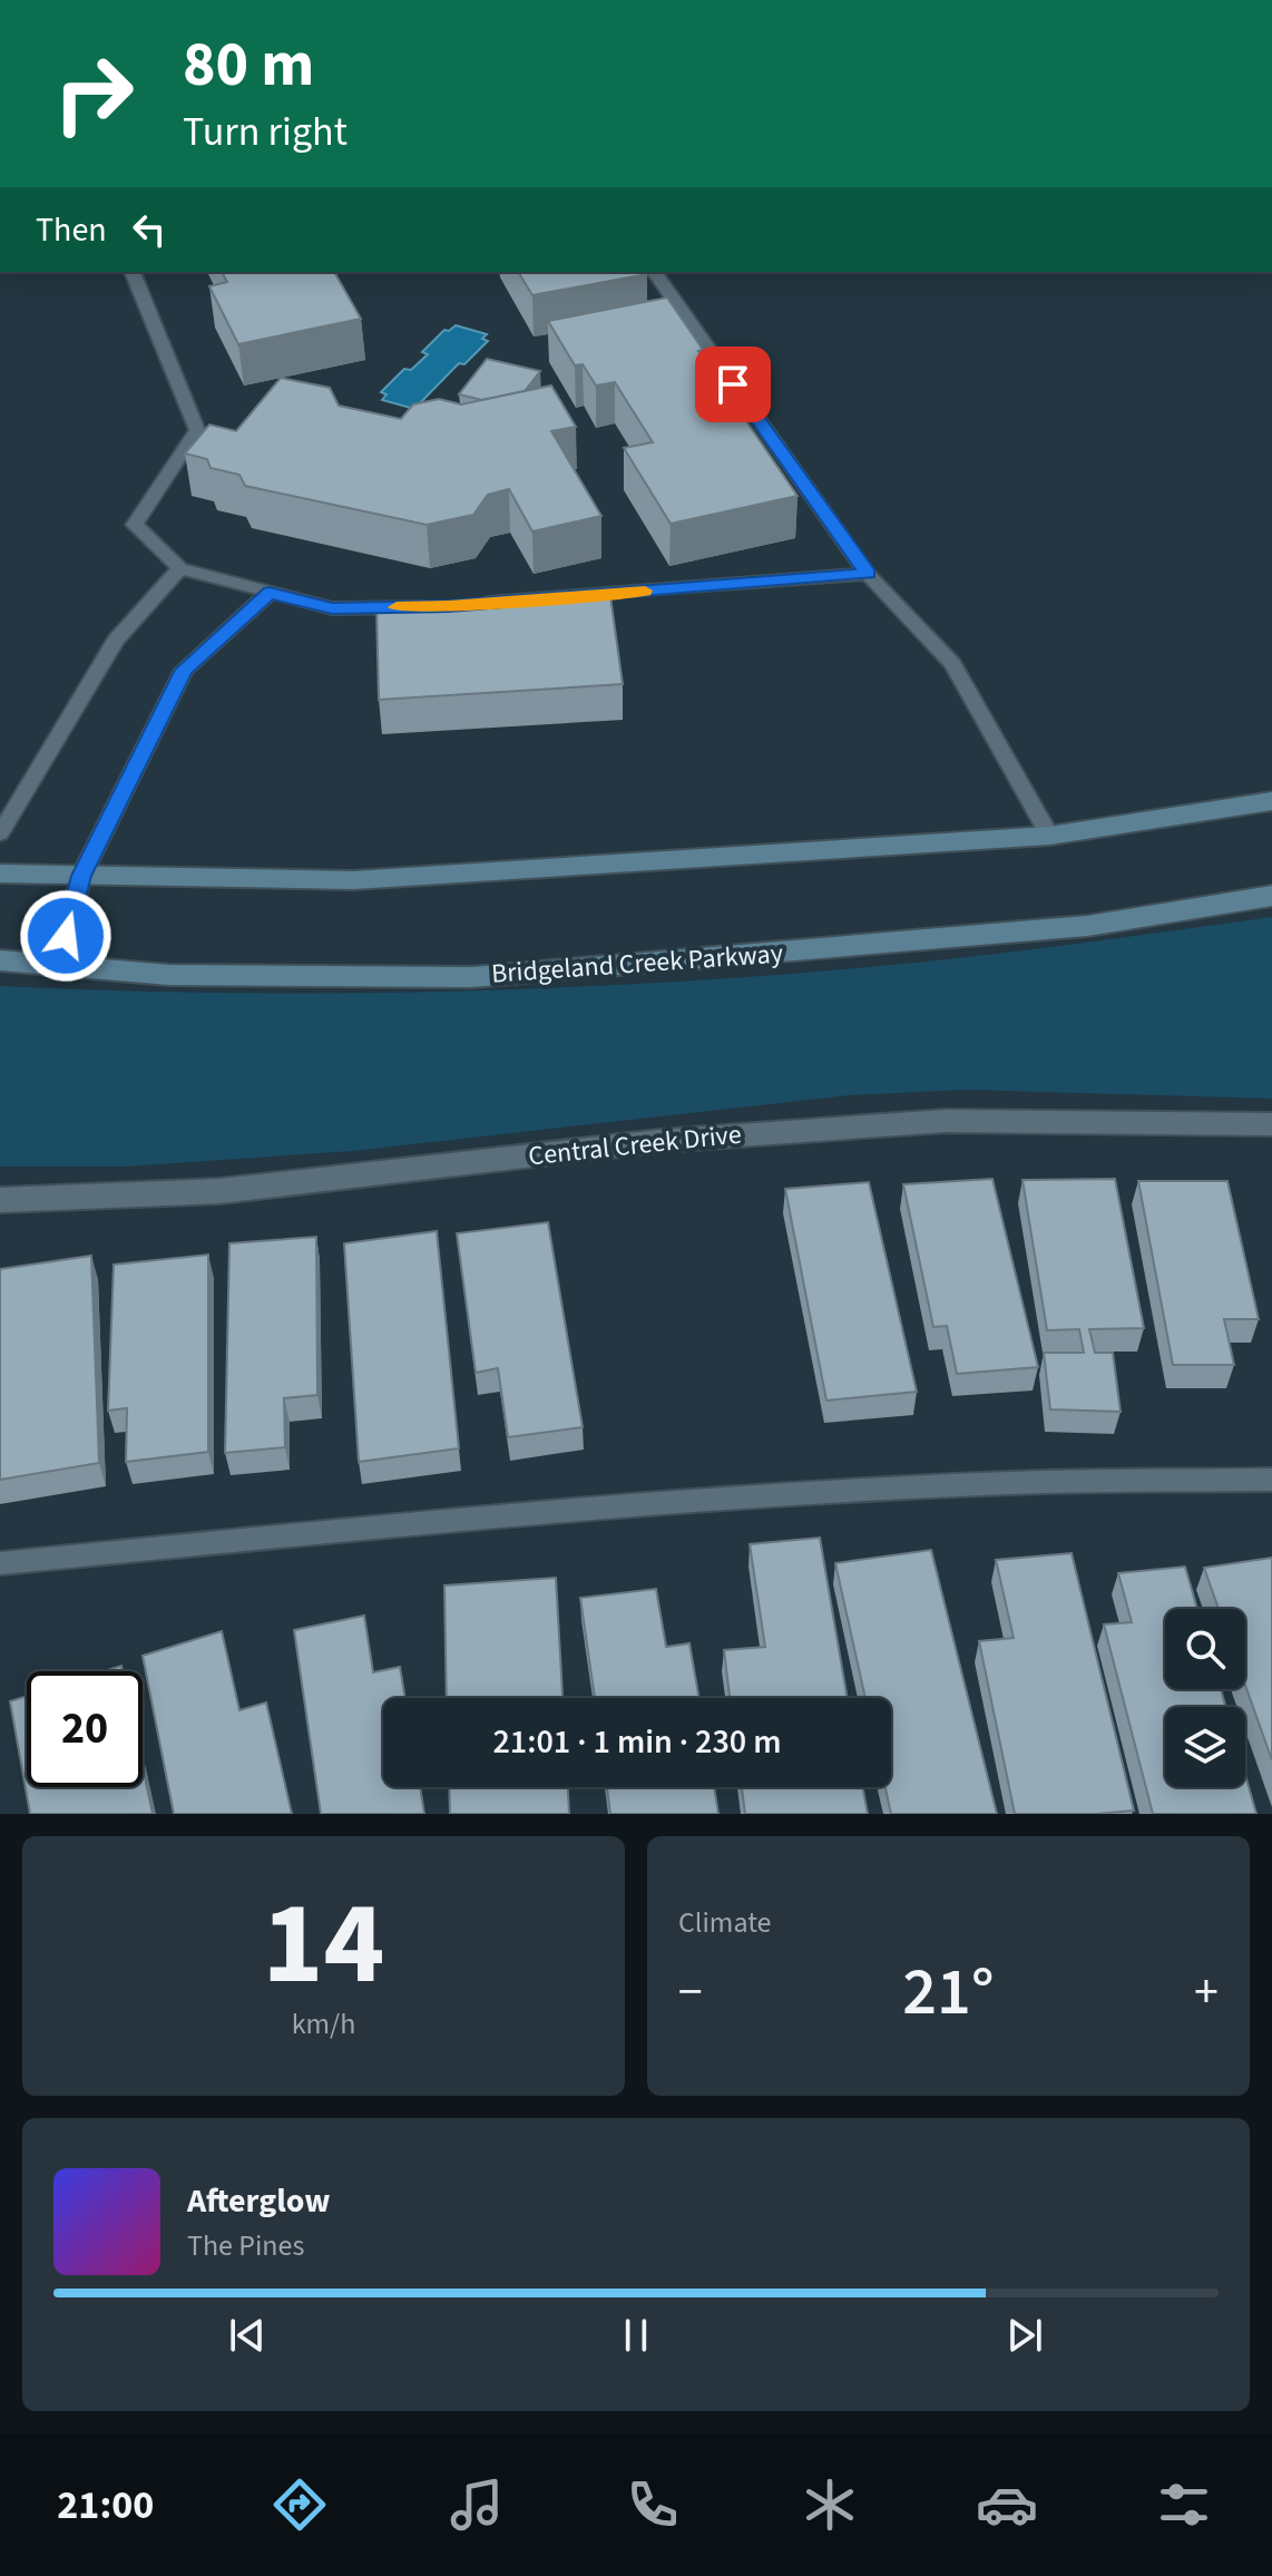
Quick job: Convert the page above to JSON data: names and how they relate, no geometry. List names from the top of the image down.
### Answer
{
  "streets": {
    "main road": ["Bridgeland Creek Parkway"],
    "street": ["Central Creek Drive"]
  },
  "page": {
    "turn": ["80 m", "Turn right"],
    "then": "Then",
    "limit": "20",
    "trip": "21:01 · 1 min · 230 m",
    "tile": [
      ["14", "km/h"],
      "Climate"
    ],
    "heat": ["−", "21°", "+"],
    "song": ["Afterglow", "The Pines"],
    "tabs": "21:00"
  }
}
